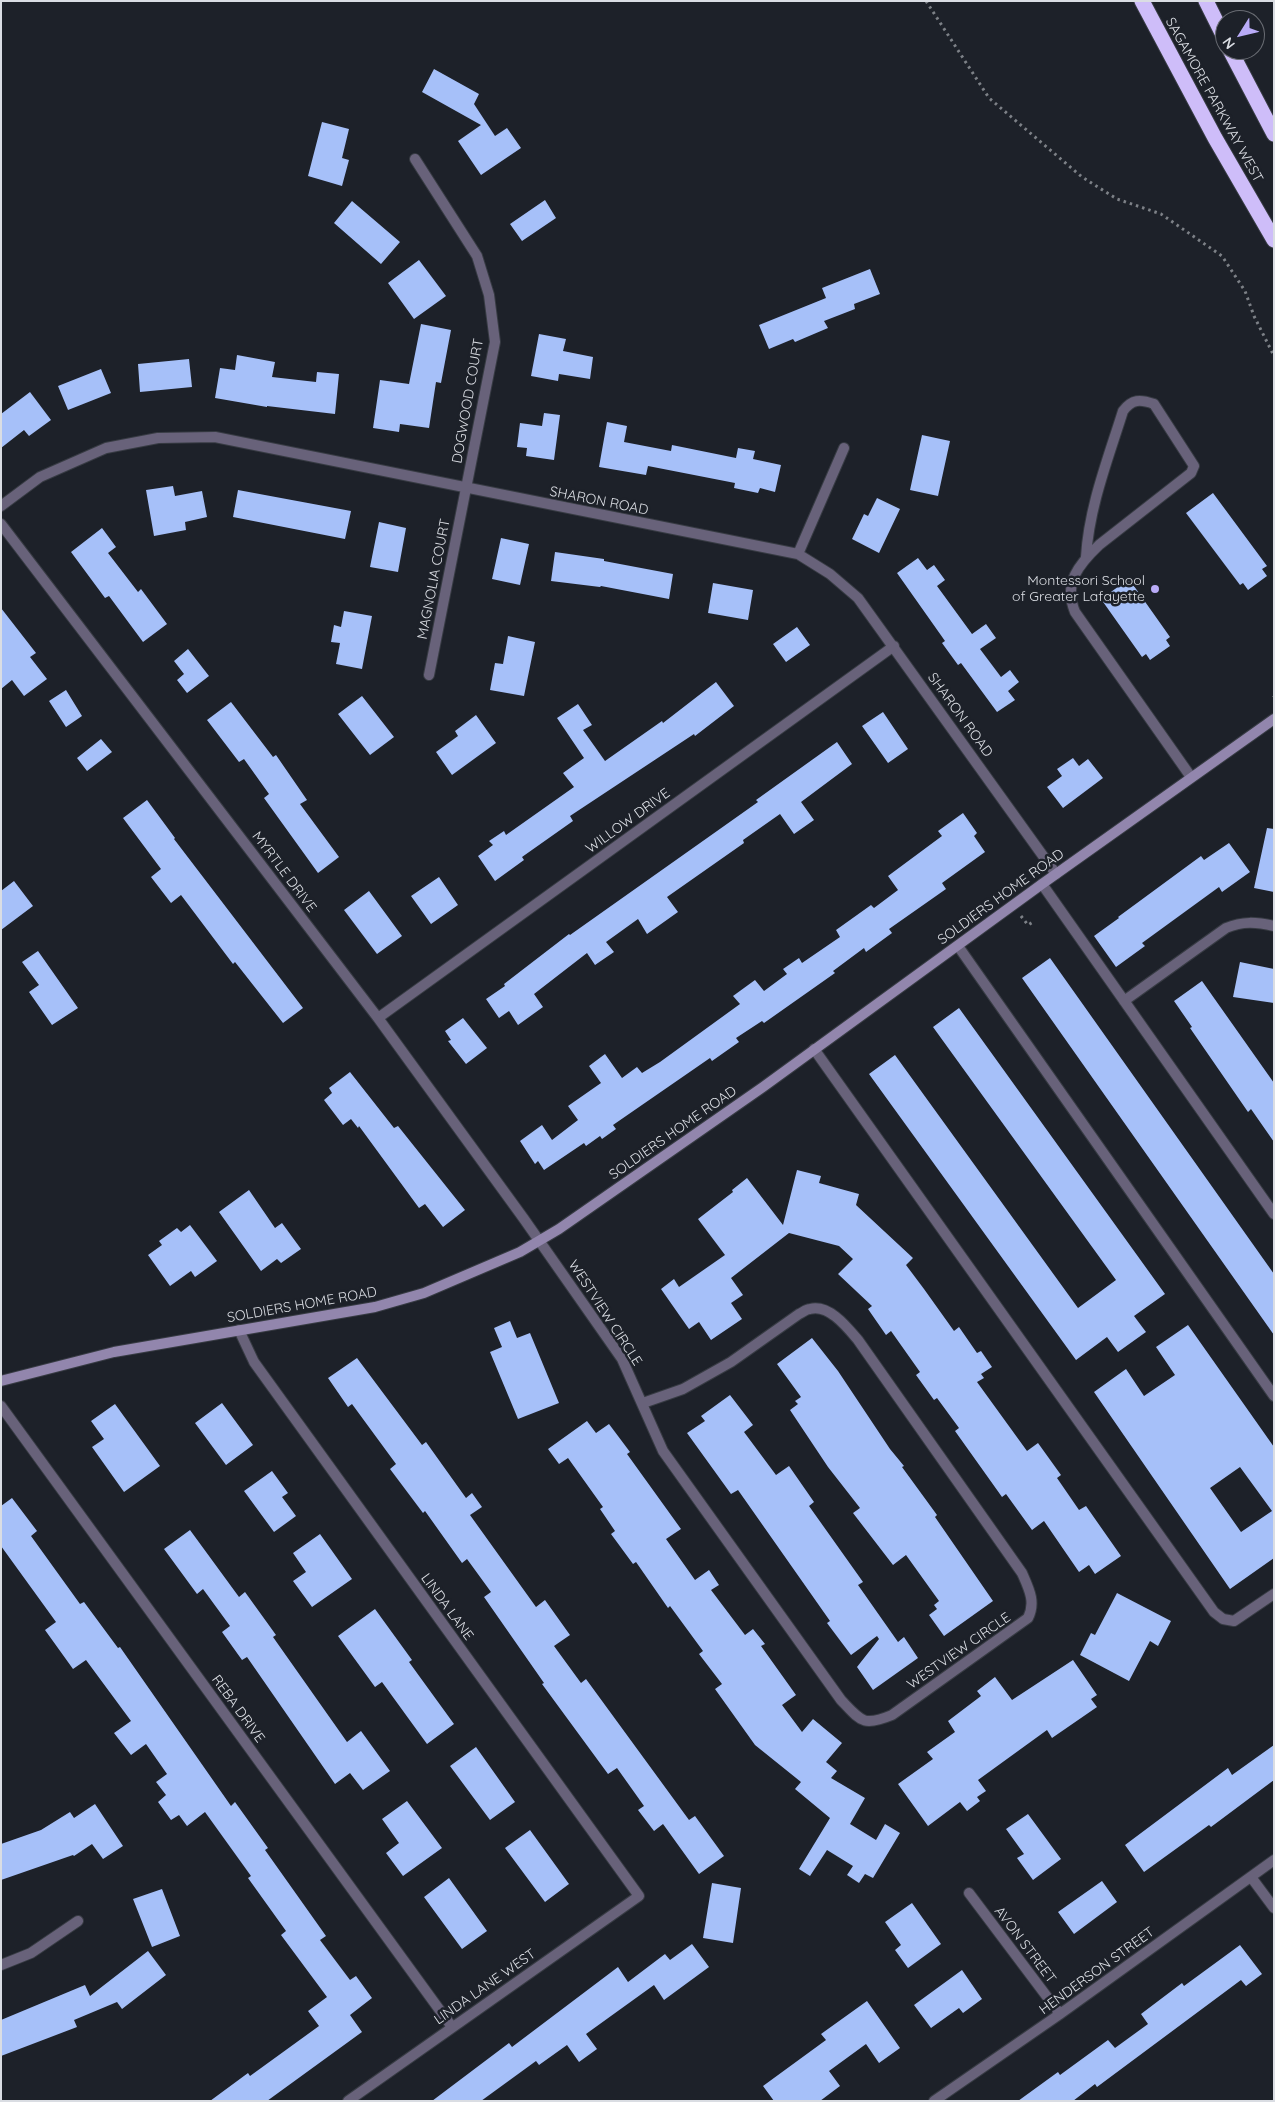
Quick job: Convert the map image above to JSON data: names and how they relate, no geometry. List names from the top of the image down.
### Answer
{
  "streets": {
    "highway": ["SAGAMORE PARKWAY WEST"],
    "street": [
      "DOGWOOD COURT",
      "SHARON ROAD",
      "MAGNOLIA COURT",
      "WILLOW DRIVE",
      "MYRTLE DRIVE",
      "SOLDIERS HOME ROAD",
      "WESTVIEW CIRCLE",
      "LINDA LANE",
      "REBA DRIVE",
      "AVON STREET",
      "HENDERSON STREET",
      "LINDA LANE WEST"
    ]
  },
  "crossings": [
    ["DOGWOOD COURT", "SHARON ROAD"],
    ["DOGWOOD COURT", "MAGNOLIA COURT"],
    ["SHARON ROAD", "MAGNOLIA COURT"],
    ["SHARON ROAD", "WILLOW DRIVE"],
    ["SHARON ROAD", "SOLDIERS HOME ROAD"],
    ["WILLOW DRIVE", "MYRTLE DRIVE"],
    ["MYRTLE DRIVE", "SOLDIERS HOME ROAD"],
    ["MYRTLE DRIVE", "WESTVIEW CIRCLE"],
    ["SOLDIERS HOME ROAD", "WESTVIEW CIRCLE"],
    ["SOLDIERS HOME ROAD", "LINDA LANE"],
    ["LINDA LANE", "LINDA LANE WEST"],
    ["REBA DRIVE", "LINDA LANE WEST"],
    ["AVON STREET", "HENDERSON STREET"]
  ],
  "places": ["Montessori School of Greater Lafayette"],
  "north": "bottom left"
}
